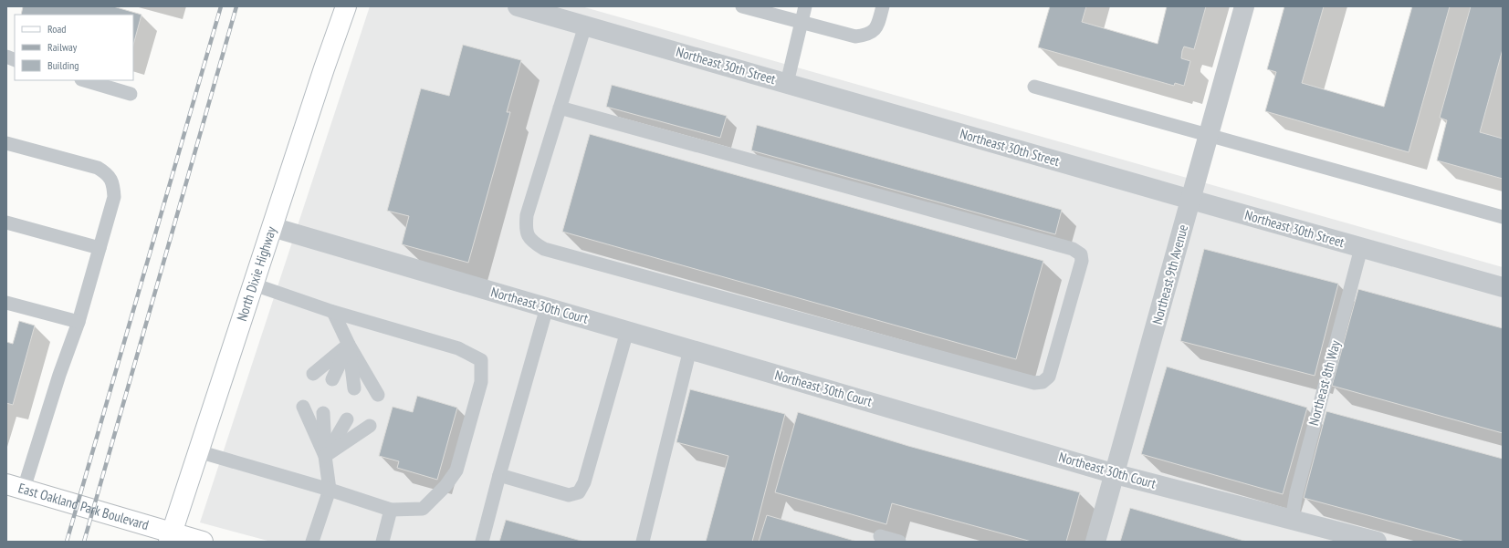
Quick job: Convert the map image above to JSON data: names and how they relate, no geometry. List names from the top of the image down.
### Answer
{
  "streets": {
    "main road": ["North Dixie Highway", "East Oakland Park Boulevard"],
    "street": ["Northeast 30th Street", "Northeast 9th Avenue", "Northeast 30th Court"],
    "lane": ["Northeast 8th Way"]
  },
  "crossings": [
    ["Northeast 30th Street", "Northeast 9th Avenue"],
    ["Northeast 30th Street", "Northeast 8th Way"],
    ["North Dixie Highway", "Northeast 30th Court"],
    ["North Dixie Highway", "East Oakland Park Boulevard"],
    ["Northeast 9th Avenue", "Northeast 30th Court"],
    ["Northeast 30th Court", "Northeast 8th Way"]
  ],
  "legend": ["Road", "Railway", "Building"]
}
